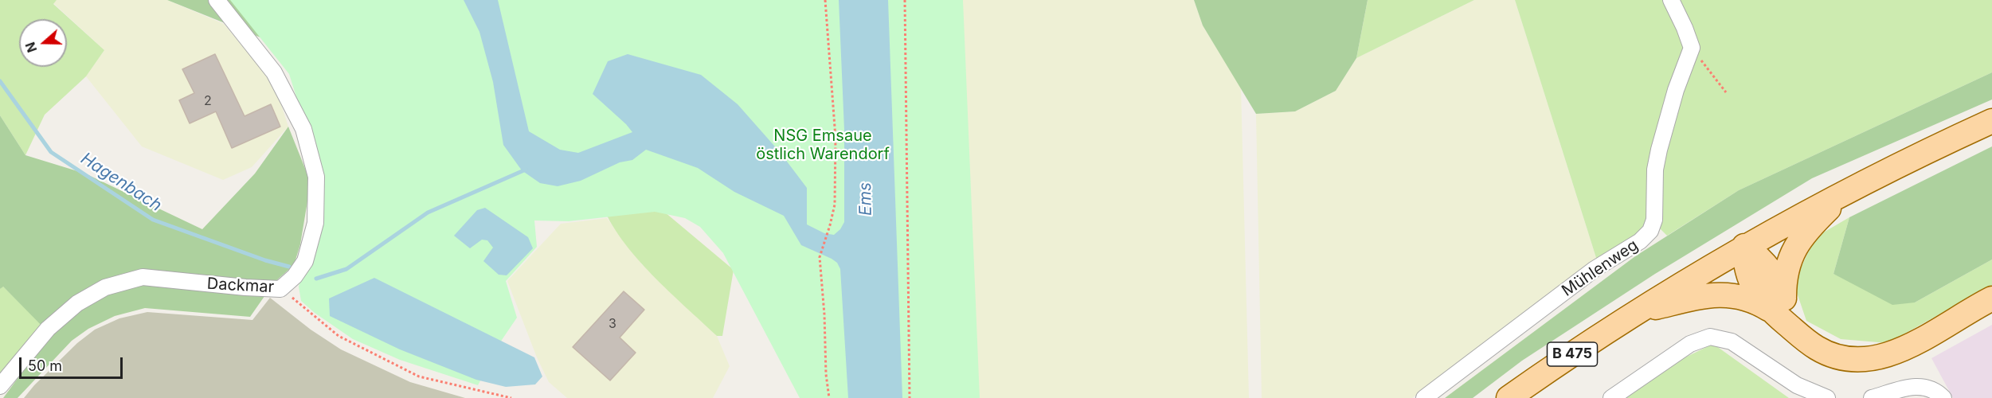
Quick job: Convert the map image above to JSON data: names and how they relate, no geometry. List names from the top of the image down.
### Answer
{
  "streets": {
    "main road": ["B 475"],
    "street": ["Mühlenweg", "Dackmar"]
  },
  "water": ["Hagenbach", "Ems"],
  "parks": ["NSG Emsaue östlich Warendorf"],
  "house_numbers": ["2", "3"],
  "scale_bar": "50 m",
  "north": "left"
}
